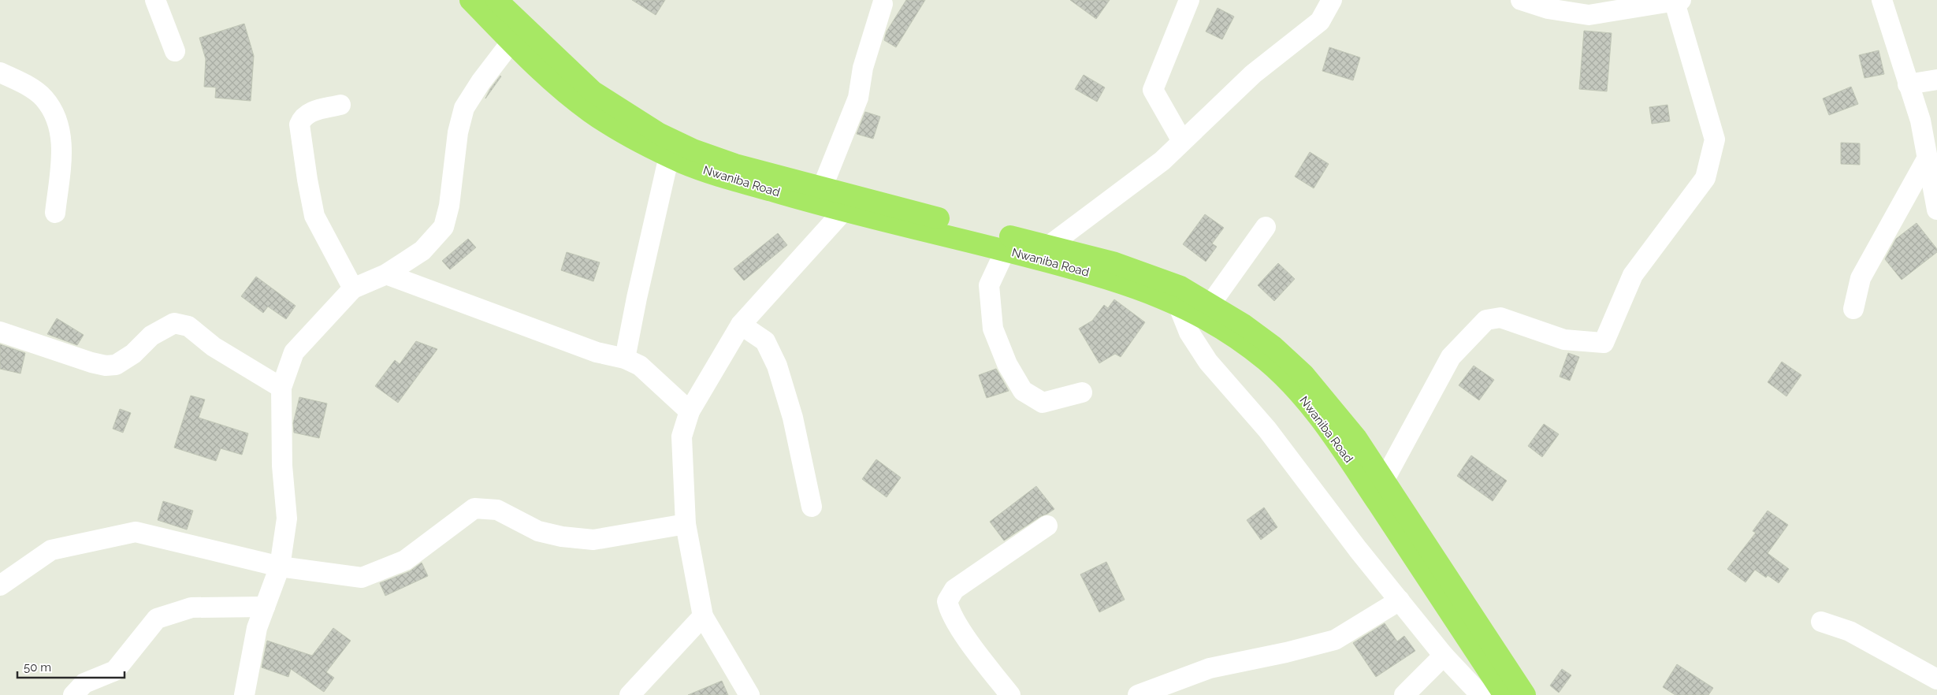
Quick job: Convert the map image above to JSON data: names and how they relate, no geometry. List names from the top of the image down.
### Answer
{
  "streets": {
    "main road": ["Nwaniba Road"]
  },
  "scale_bar": "50 m"
}
